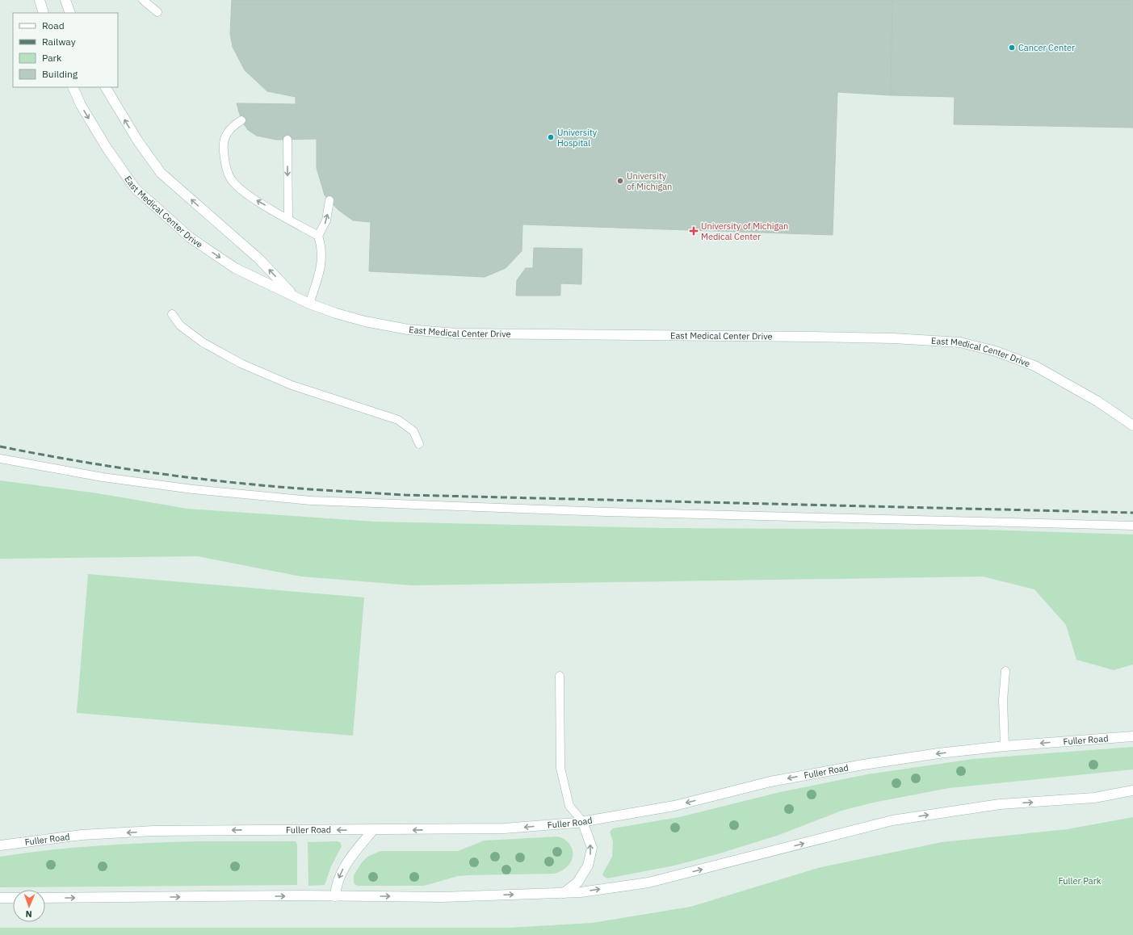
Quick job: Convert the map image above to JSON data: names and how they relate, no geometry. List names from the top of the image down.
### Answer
{
  "streets": {
    "main road": ["East Medical Center Drive", "Fuller Road"]
  },
  "parks": ["Fuller Park"],
  "places": {
    "other": ["Cancer Center", "University Hospital", "University of Michigan"],
    "health": ["University of Michigan Medical Center"]
  },
  "legend": [
    "Road",
    "Railway",
    "Park",
    "Building"
  ],
  "north": "bottom"
}
